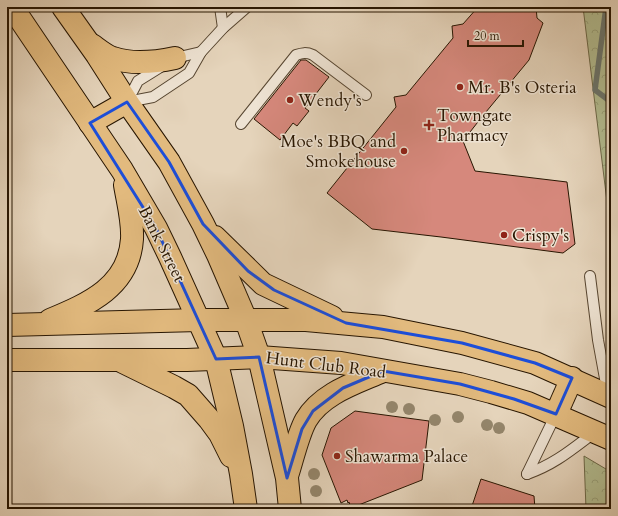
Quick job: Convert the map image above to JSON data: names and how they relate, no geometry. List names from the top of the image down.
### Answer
{
  "streets": {
    "main road": ["Bank Street", "Hunt Club Road"]
  },
  "crossings": [
    ["Bank Street", "Hunt Club Road"]
  ],
  "places": {
    "other": [
      "Mr. B's Osteria",
      "Wendy's",
      "Moe's BBQ and Smokehouse",
      "Crispy's",
      "Shawarma Palace"
    ],
    "health": ["Towngate Pharmacy"]
  },
  "scale_bar": "20 m"
}
